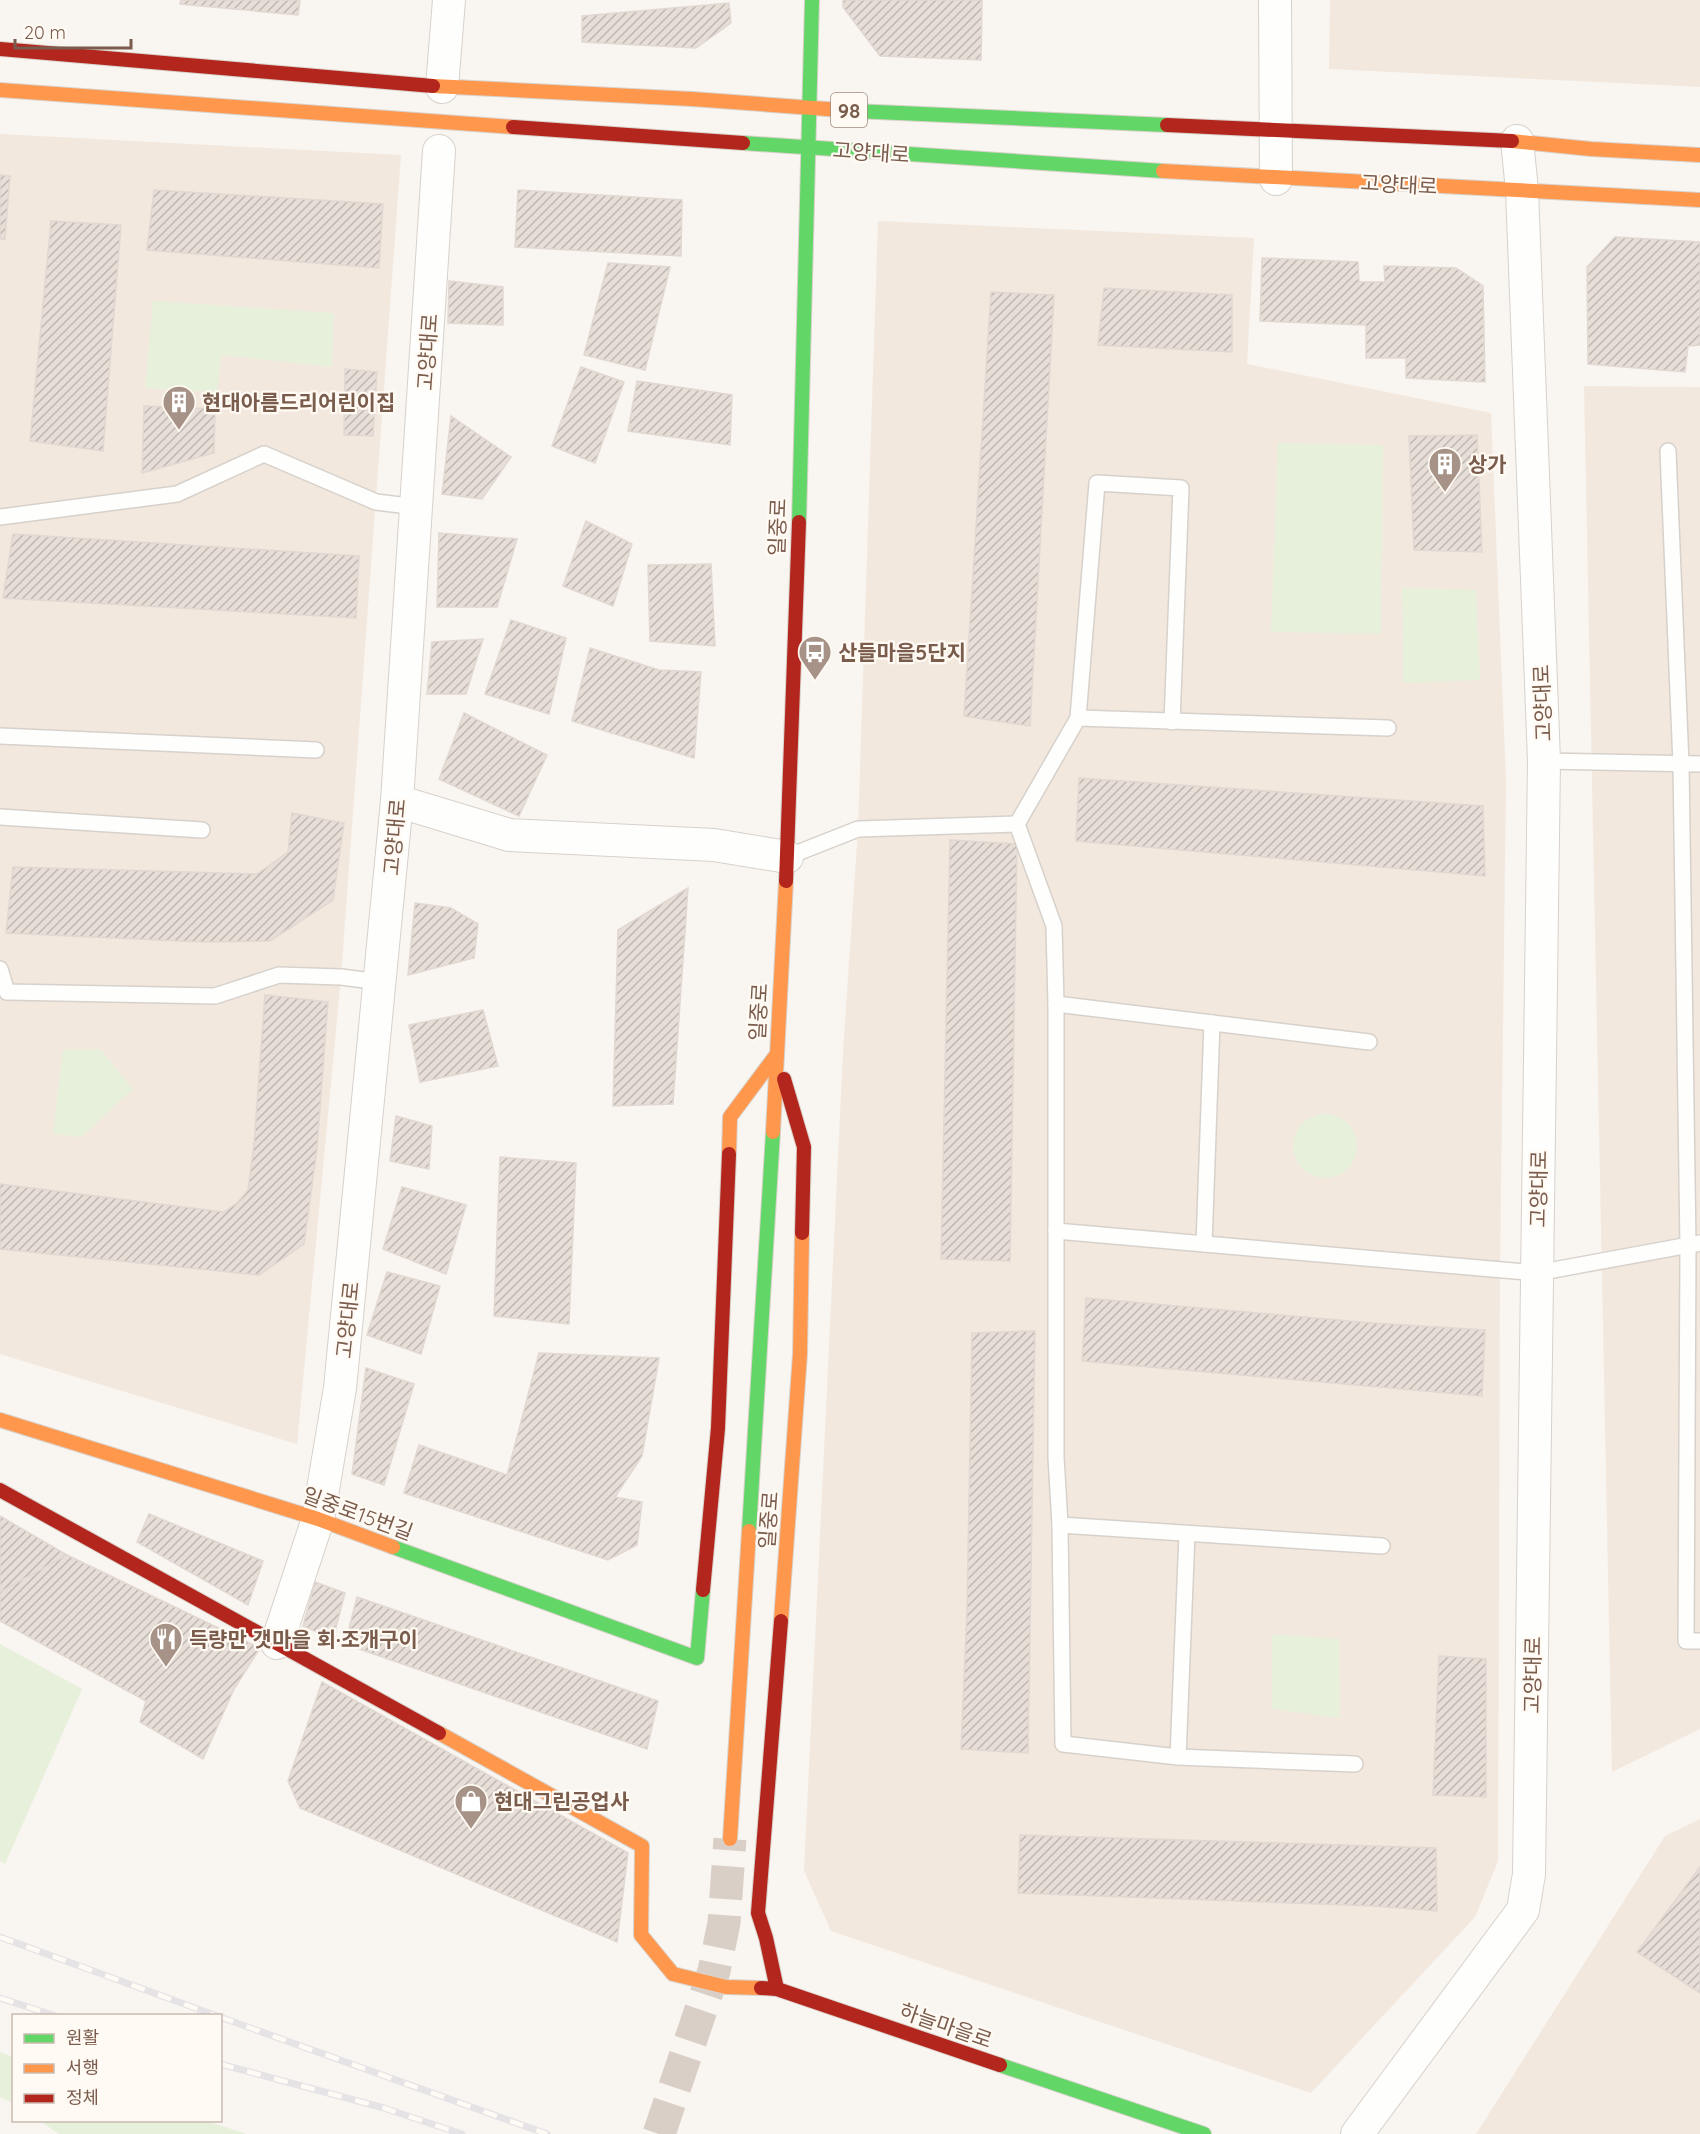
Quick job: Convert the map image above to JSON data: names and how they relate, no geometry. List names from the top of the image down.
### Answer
{
  "streets": {
    "street": [
      "98",
      "고양대로",
      "일중로",
      "일중로15번길",
      "하늘마을로"
    ]
  },
  "crossings": [
    ["고양대로", "일중로"],
    ["고양대로", "일중로15번길"],
    ["고양대로", "하늘마을로"],
    ["일중로", "일중로15번길"],
    ["일중로", "하늘마을로"]
  ],
  "places": {
    "building": ["현대아름드리어린이집", "상가"],
    "bus stop": ["산들마을5단지"],
    "restaurant": ["득량만 갯마을 회·조개구이"],
    "shop": ["현대그린공업사"]
  },
  "legend": ["원활", "서행", "정체"],
  "scale_bar": "20 m"
}
